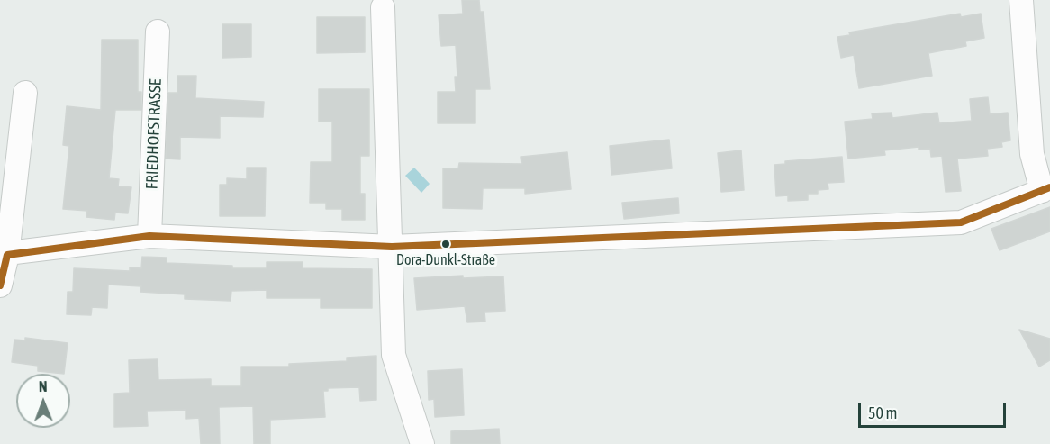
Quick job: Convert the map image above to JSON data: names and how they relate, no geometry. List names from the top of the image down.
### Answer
{
  "streets": {
    "street": ["FRIEDHOFSTRASSE"]
  },
  "places": ["Dora-Dunkl-Straße"],
  "scale_bar": "50 m",
  "north": "top"
}
